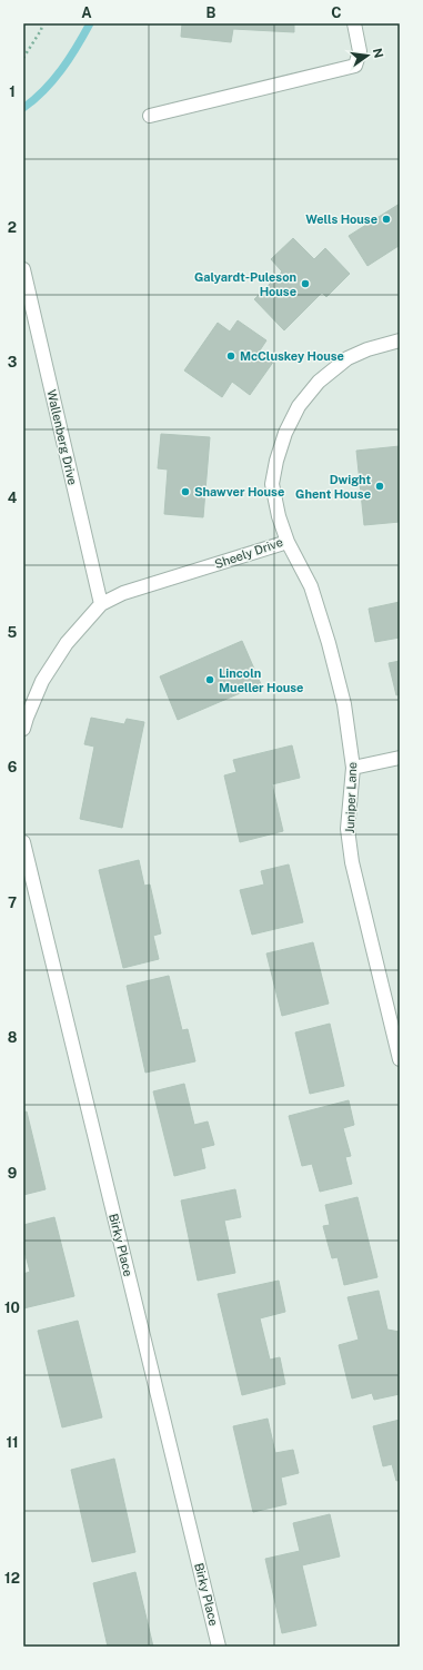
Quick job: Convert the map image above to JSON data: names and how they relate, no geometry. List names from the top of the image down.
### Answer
{
  "streets": {
    "street": [
      "Wallenberg Drive",
      "Sheely Drive",
      "Juniper Lane",
      "Birky Place"
    ]
  },
  "crossings": [
    ["Wallenberg Drive", "Sheely Drive"],
    ["Sheely Drive", "Juniper Lane"]
  ],
  "places": [
    "Wells House",
    "Galyardt-Puleson House",
    "McCluskey House",
    "Dwight Ghent House",
    "Shawver House",
    "Lincoln Mueller House"
  ],
  "north": "right",
  "grid": {
    "columns": ["A", "B", "C"],
    "rows": [
      "1",
      "2",
      "3",
      "4",
      "5",
      "6",
      "7",
      "8",
      "9",
      "10",
      "11",
      "12"
    ]
  }
}
